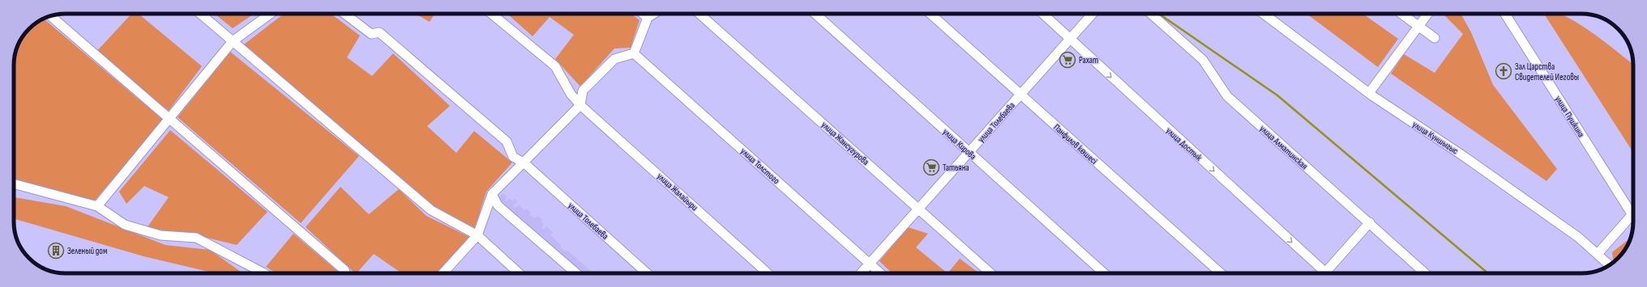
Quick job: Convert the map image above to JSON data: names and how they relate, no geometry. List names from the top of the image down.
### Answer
{
  "streets": {
    "street": [
      "улица Пушкина",
      "улица Толебаева",
      "улица Куншыгыс",
      "улица Жансугурова",
      "улица Кирова",
      "Панфилов көшесі",
      "улица Достык",
      "улица Алматинская",
      "улица Толстого",
      "улица Жалайыри"
    ]
  },
  "crossings": [
    ["улица Толебаева", "улица Жансугурова"],
    ["улица Толебаева", "улица Кирова"],
    ["улица Толебаева", "Панфилов көшесі"],
    ["улица Толебаева", "улица Достык"],
    ["улица Толебаева", "улица Толстого"]
  ],
  "one_way": ["улица Достык"],
  "places": {
    "supermarket": ["Рахат", "Татьяна"],
    "church": ["Зал Царства Свидетелей Иеговы"],
    "building": ["Зеленый дом"]
  }
}
